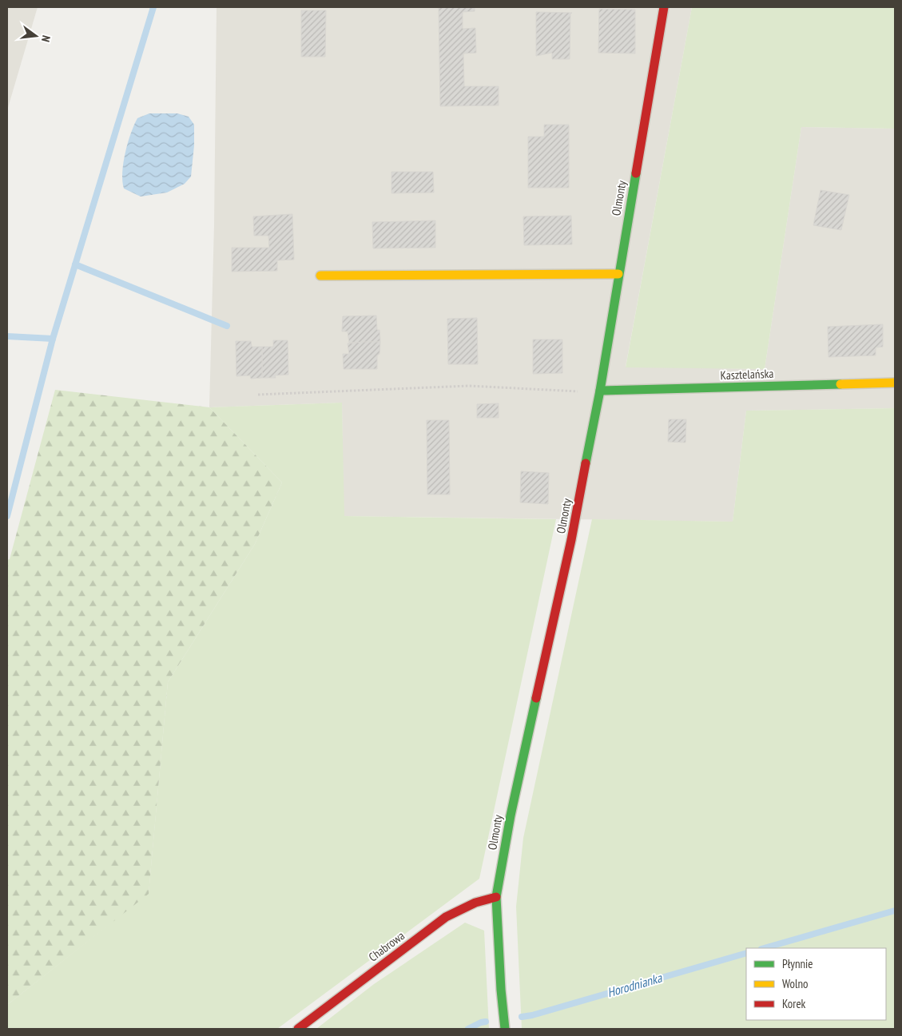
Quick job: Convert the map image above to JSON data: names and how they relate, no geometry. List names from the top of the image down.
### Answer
{
  "streets": {
    "street": ["Olmonty", "Kasztelańska", "Chabrowa"]
  },
  "crossings": [
    ["Olmonty", "Kasztelańska"],
    ["Olmonty", "Chabrowa"]
  ],
  "water": ["Horodnianka"],
  "legend": ["Płynnie", "Wolno", "Korek"],
  "north": "right"
}
